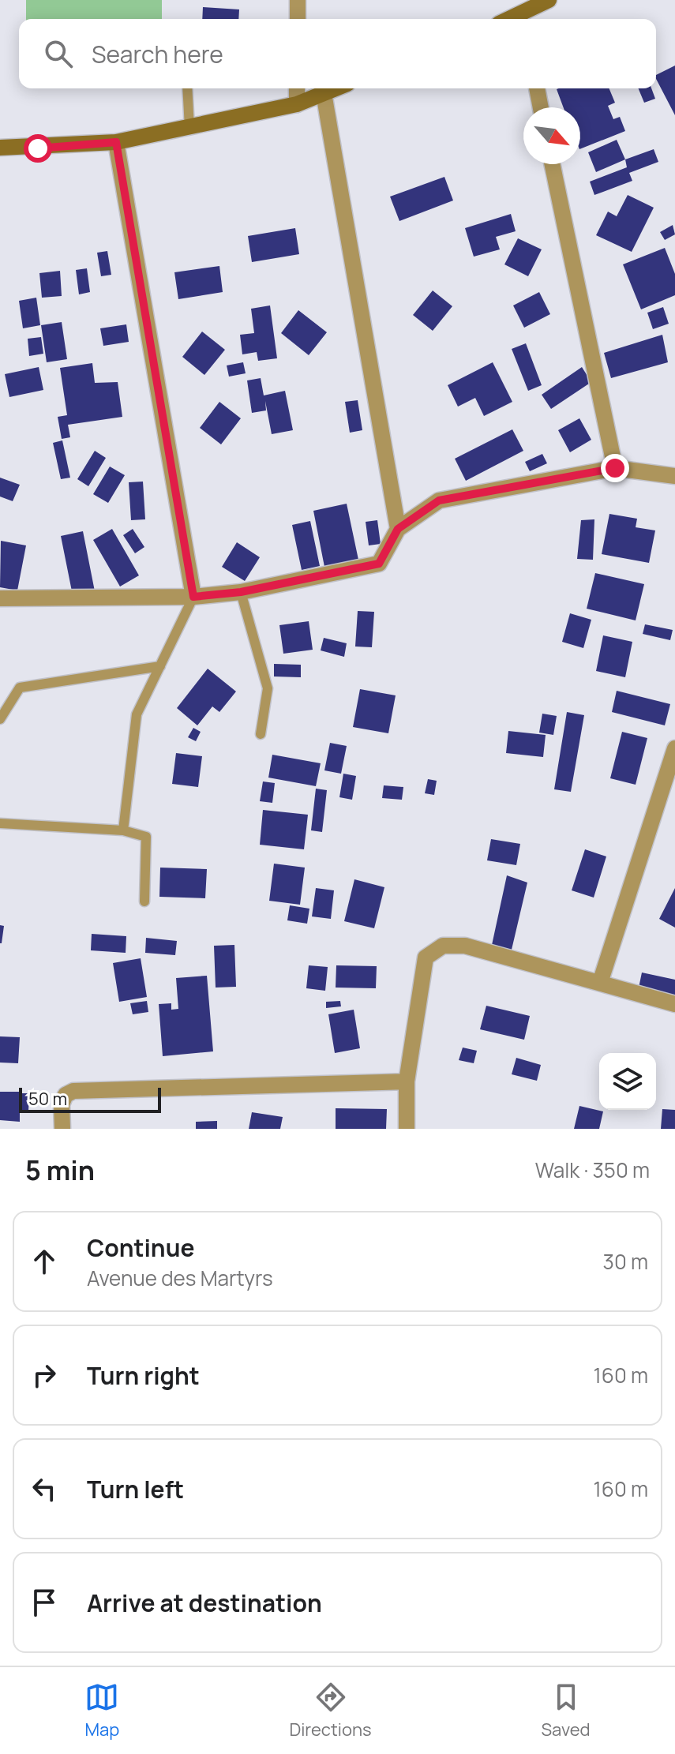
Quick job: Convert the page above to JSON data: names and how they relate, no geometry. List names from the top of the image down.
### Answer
{
  "scale_bar": "50 m",
  "north": "bottom right",
  "page": {
    "search": "Search here",
    "scale": "50 m",
    "heading": ["5 min", "Walk · 350 m"],
    "list": [
      ["Continue", "Avenue des Martyrs", "30 m"],
      ["Turn right", "160 m"],
      ["Turn left", "160 m"],
      "Arrive at destination"
    ],
    "nav": ["Map", "Directions", "Saved"]
  }
}
